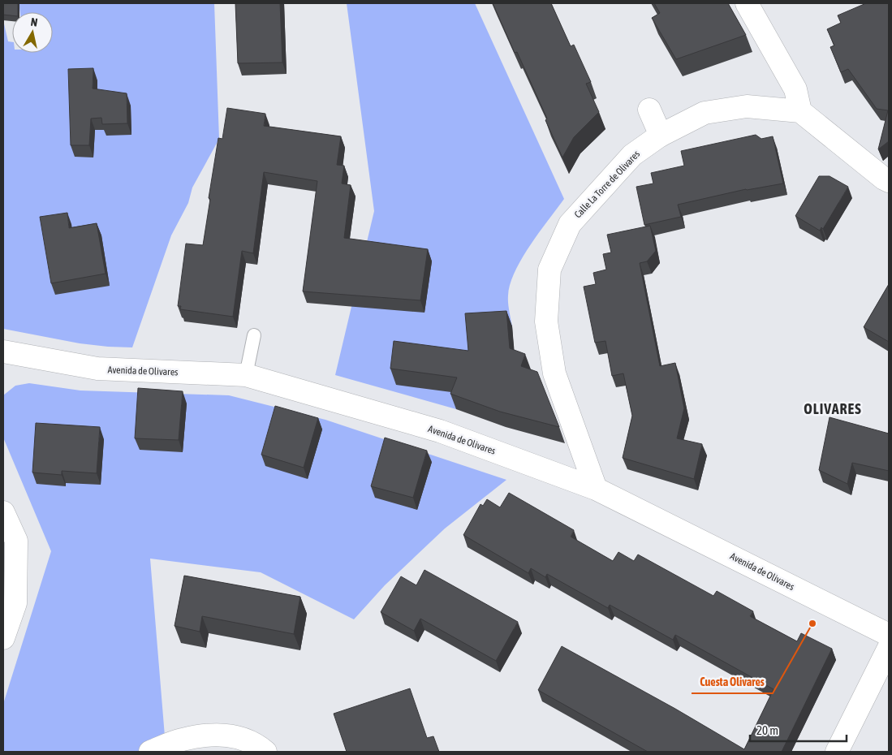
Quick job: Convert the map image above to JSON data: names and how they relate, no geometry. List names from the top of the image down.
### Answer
{
  "streets": {
    "street": ["Calle La Torre de Olivares", "Avenida de Olivares"]
  },
  "crossings": [
    ["Calle La Torre de Olivares", "Avenida de Olivares"]
  ],
  "districts": ["OLIVARES"],
  "places": ["Cuesta Olivares"],
  "scale_bar": "20 m",
  "north": "top"
}
